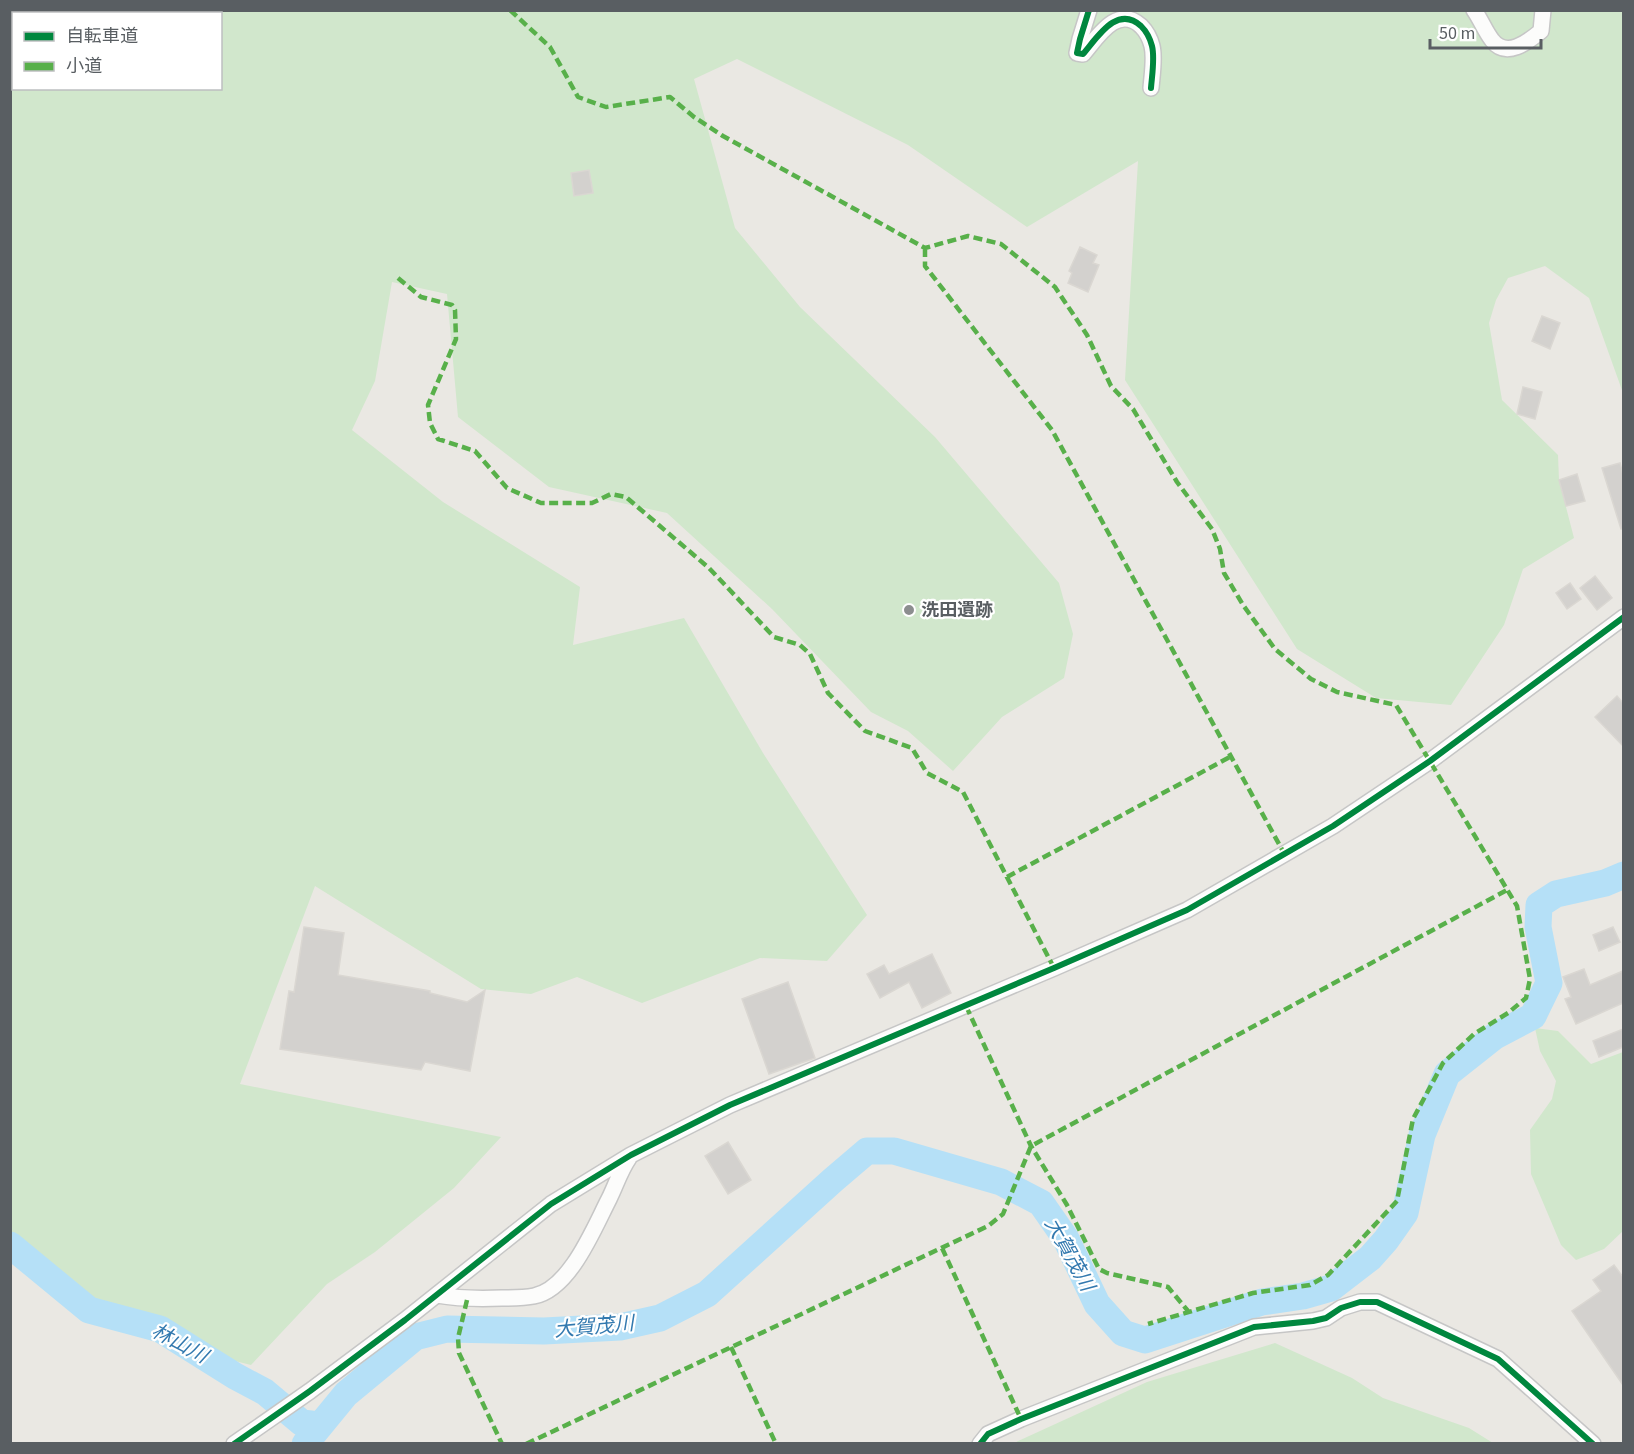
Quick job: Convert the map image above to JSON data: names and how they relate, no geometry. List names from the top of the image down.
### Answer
{
  "water": ["大賀茂川", "林山川"],
  "places": ["洗田遺跡"],
  "legend": ["自転車道", "小道"],
  "scale_bar": "50 m"
}
